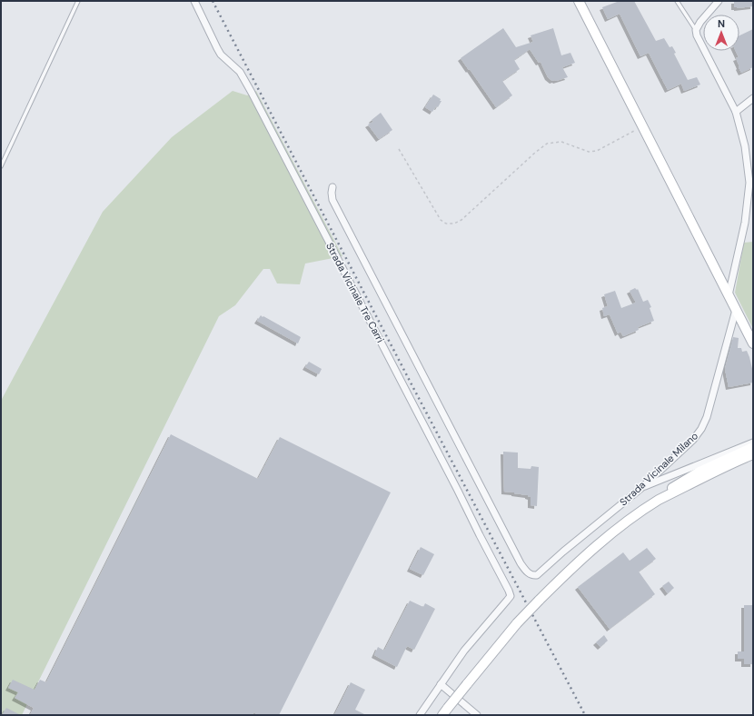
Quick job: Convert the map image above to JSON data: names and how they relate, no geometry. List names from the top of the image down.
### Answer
{
  "streets": {
    "street": ["Strada Vicinale Tre Carri", "Strada Vicinale Milano"]
  },
  "north": "top"
}
